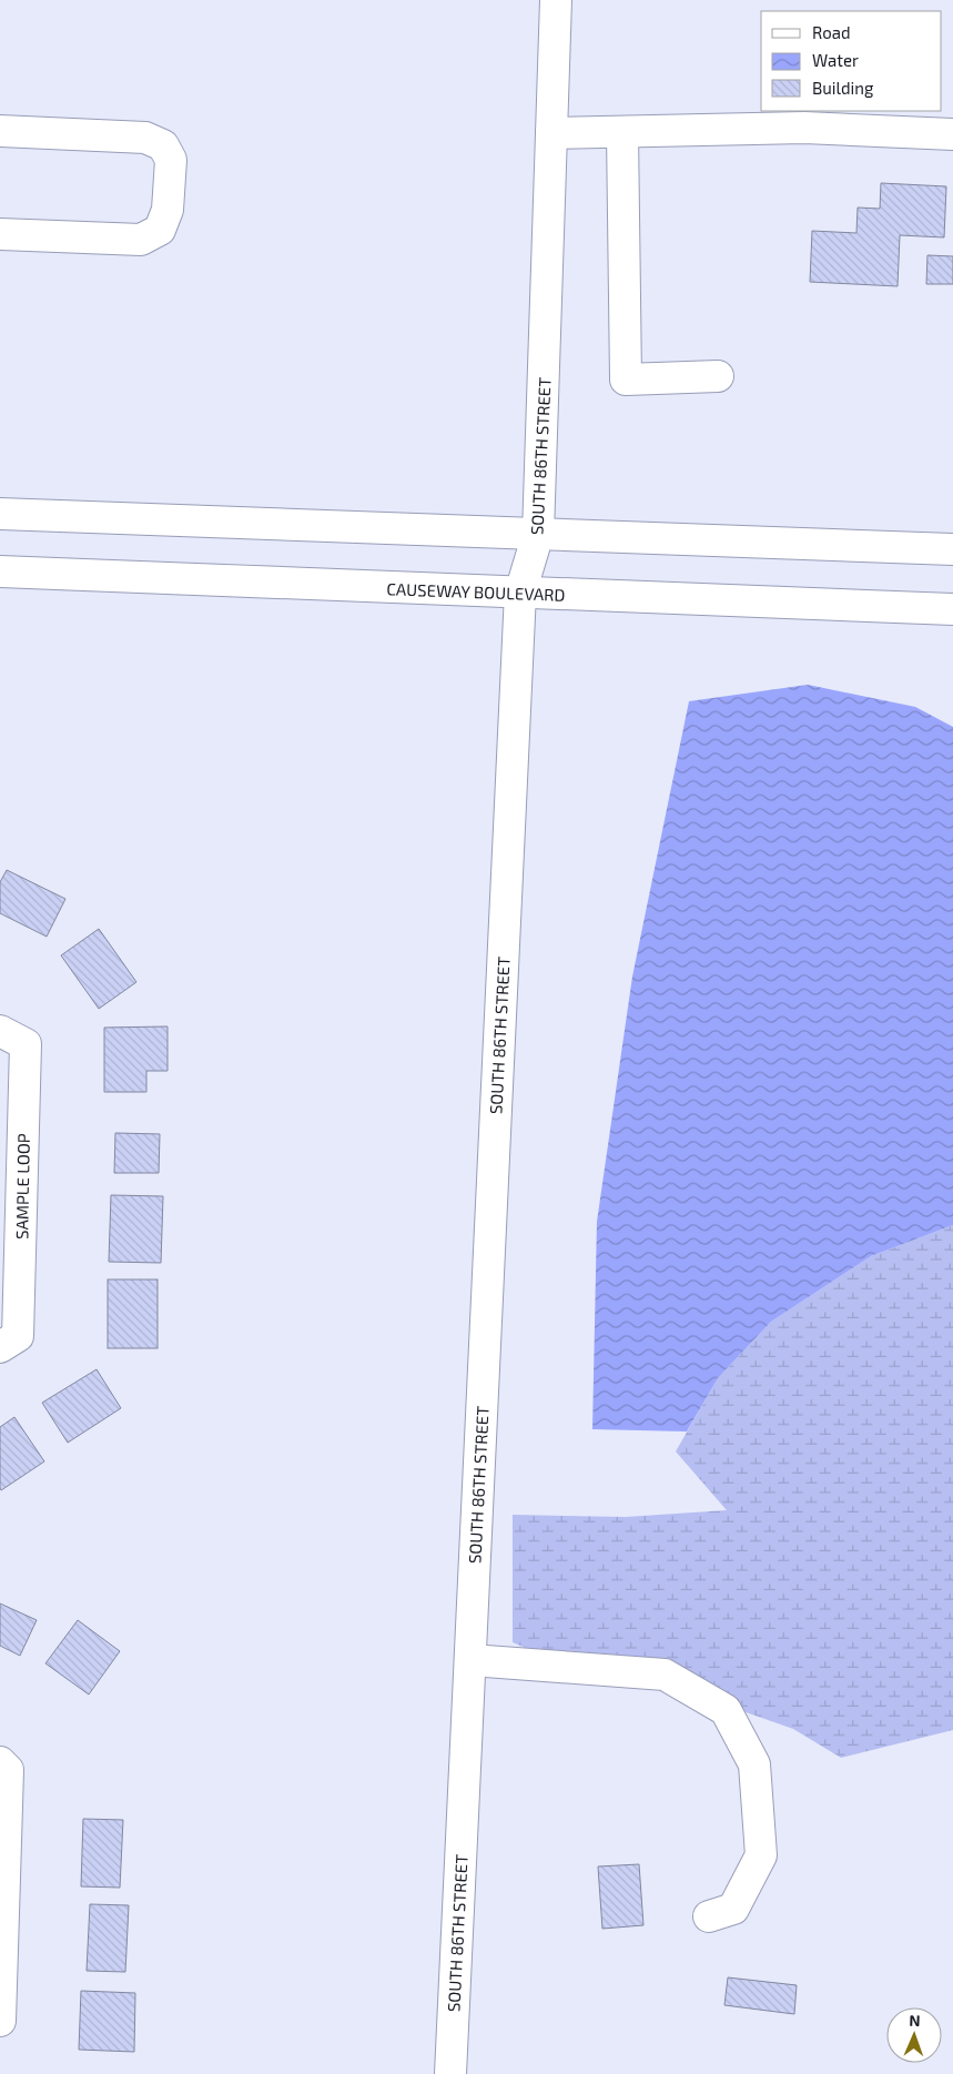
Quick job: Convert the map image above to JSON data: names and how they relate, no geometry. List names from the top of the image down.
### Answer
{
  "streets": {
    "street": ["SOUTH 86TH STREET", "CAUSEWAY BOULEVARD", "SAMPLE LOOP"]
  },
  "crossings": [
    ["SOUTH 86TH STREET", "CAUSEWAY BOULEVARD"]
  ],
  "legend": ["Road", "Water", "Building"],
  "north": "top"
}
